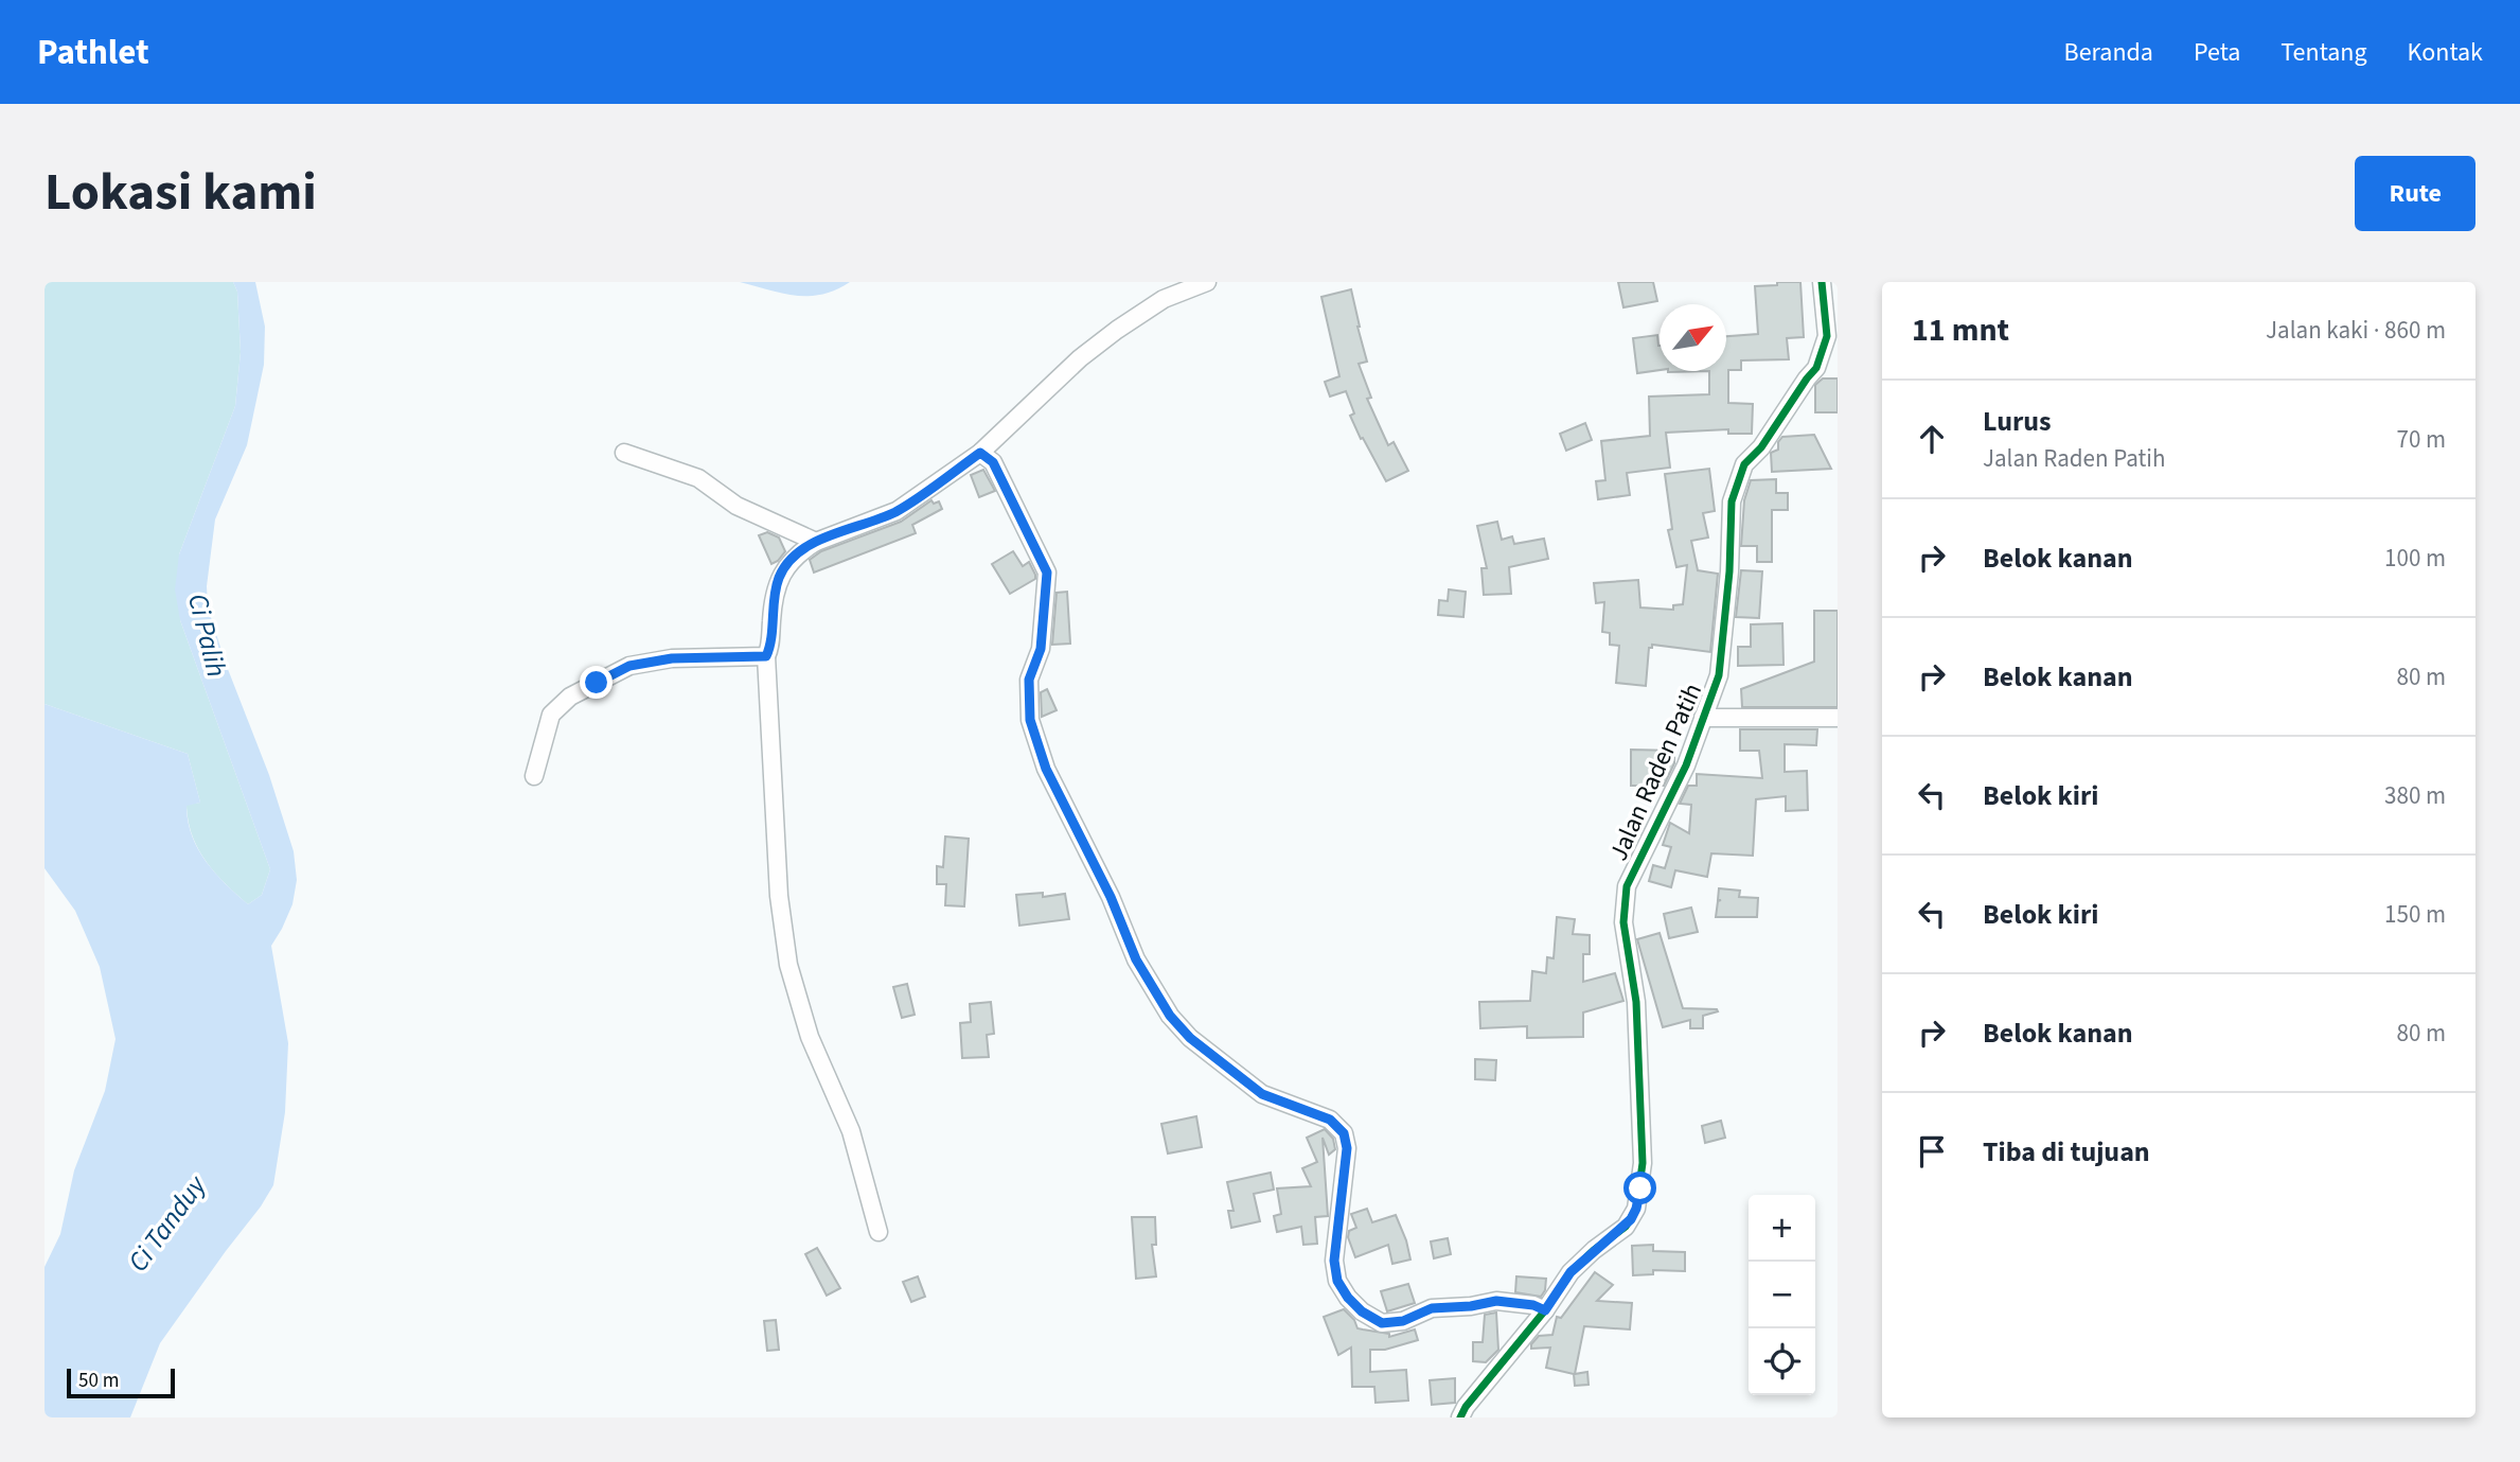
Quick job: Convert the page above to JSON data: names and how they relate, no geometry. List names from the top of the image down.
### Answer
{
  "streets": {
    "street": ["Jalan Raden Patih"]
  },
  "water": ["Ci Palih", "Ci Tanduy"],
  "scale_bar": "50 m",
  "north": "top right",
  "page": {
    "header": "Pathlet",
    "nav": [
      "Beranda",
      "Peta",
      "Tentang",
      "Kontak"
    ],
    "title": "Lokasi kami",
    "buttons": "Rute",
    "heading": ["11 mnt", "Jalan kaki · 860 m"],
    "list": [
      ["Lurus", "Jalan Raden Patih", "70 m"],
      ["Belok kanan", "100 m"],
      ["Belok kanan", "80 m"],
      ["Belok kiri", "380 m"],
      ["Belok kiri", "150 m"],
      ["Belok kanan", "80 m"],
      "Tiba di tujuan"
    ],
    "map_buttons": ["+", "−"],
    "scale": "50 m"
  }
}
